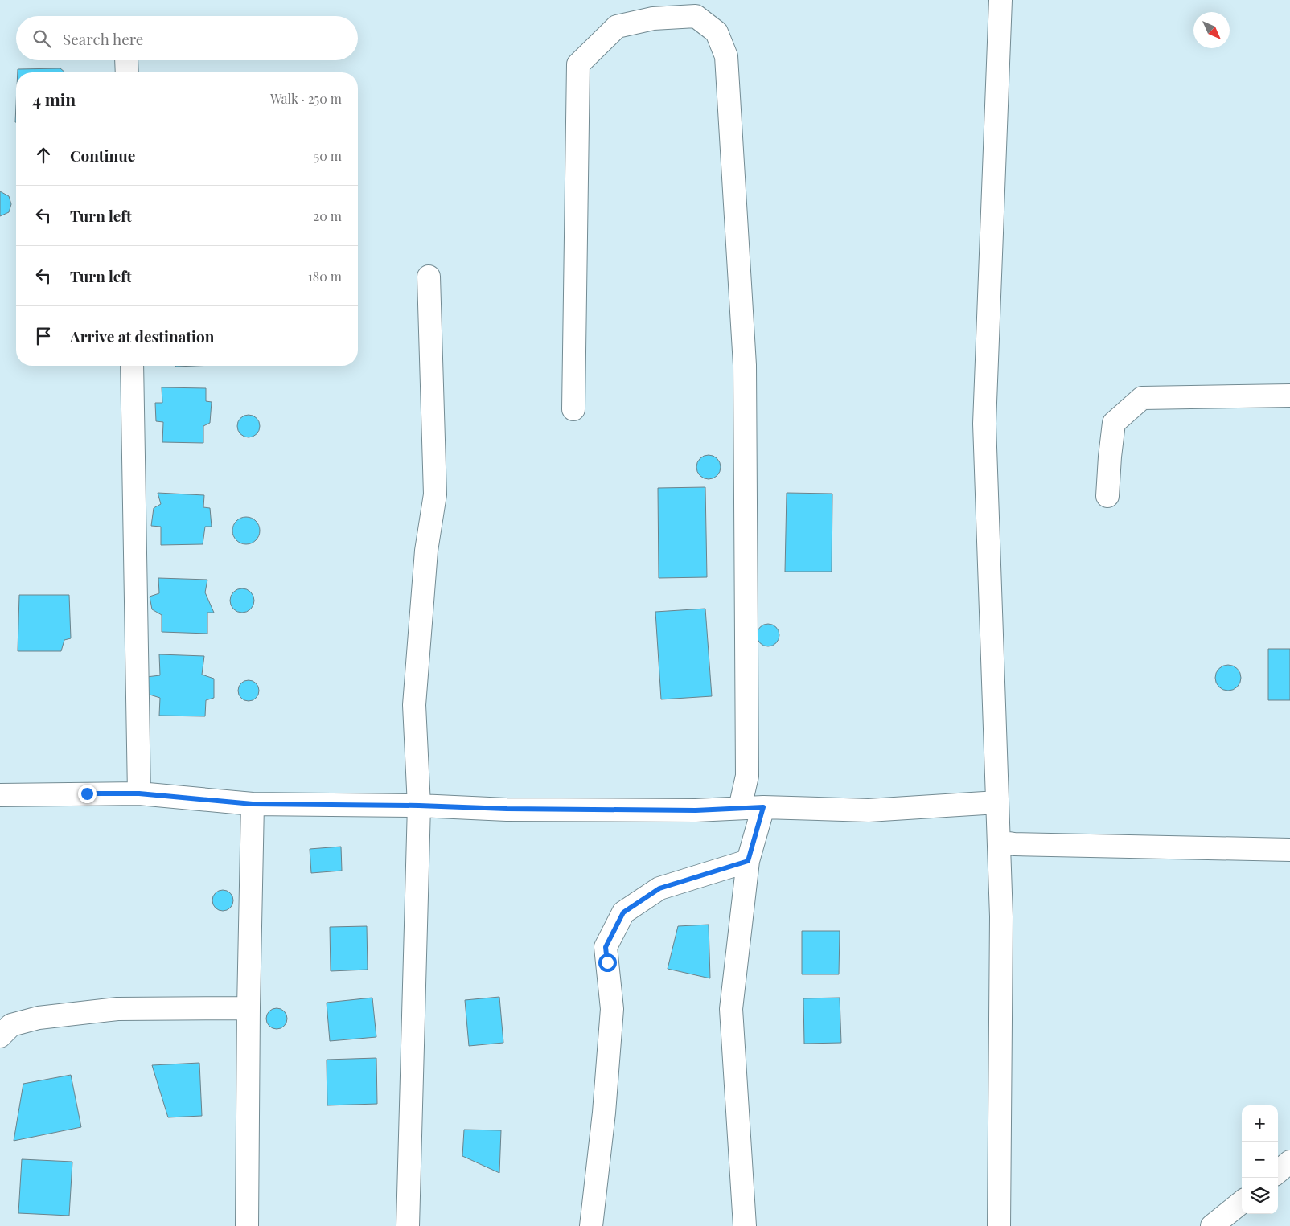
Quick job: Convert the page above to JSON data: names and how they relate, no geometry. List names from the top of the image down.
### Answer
{
  "north": "bottom right",
  "page": {
    "search": "Search here",
    "heading": ["4 min", "Walk · 250 m"],
    "list": [
      ["Continue", "50 m"],
      ["Turn left", "20 m"],
      ["Turn left", "180 m"],
      "Arrive at destination"
    ],
    "map_buttons": ["+", "−"]
  }
}
